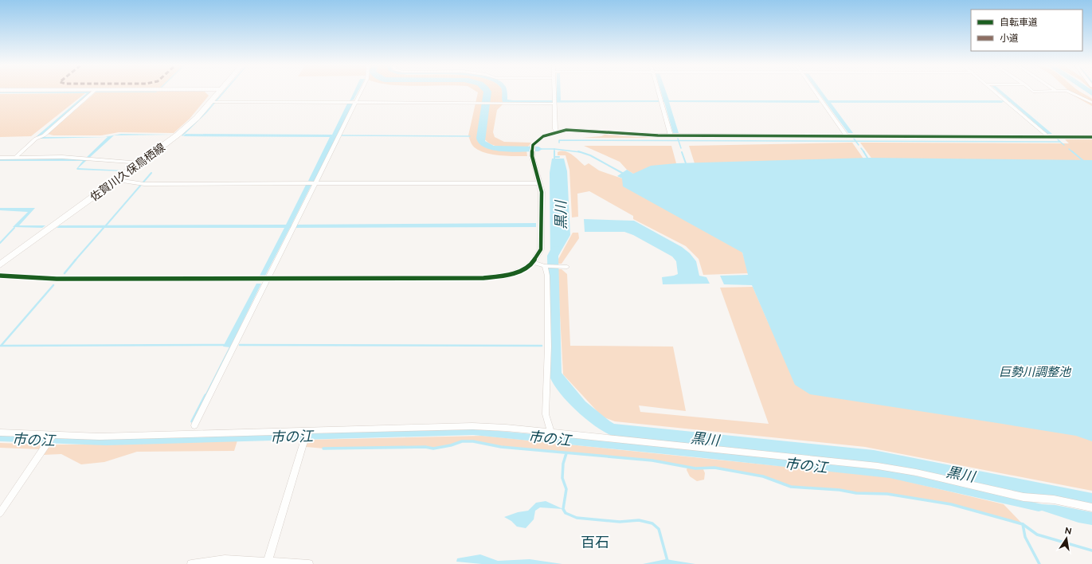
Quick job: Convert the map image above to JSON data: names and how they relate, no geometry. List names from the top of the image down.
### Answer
{
  "streets": {
    "main road": ["佐賀川久保鳥栖線"]
  },
  "districts": ["百石"],
  "water": ["黒川", "巨勢川調整池", "市の江"],
  "legend": ["自転車道", "小道"],
  "north": "top"
}
